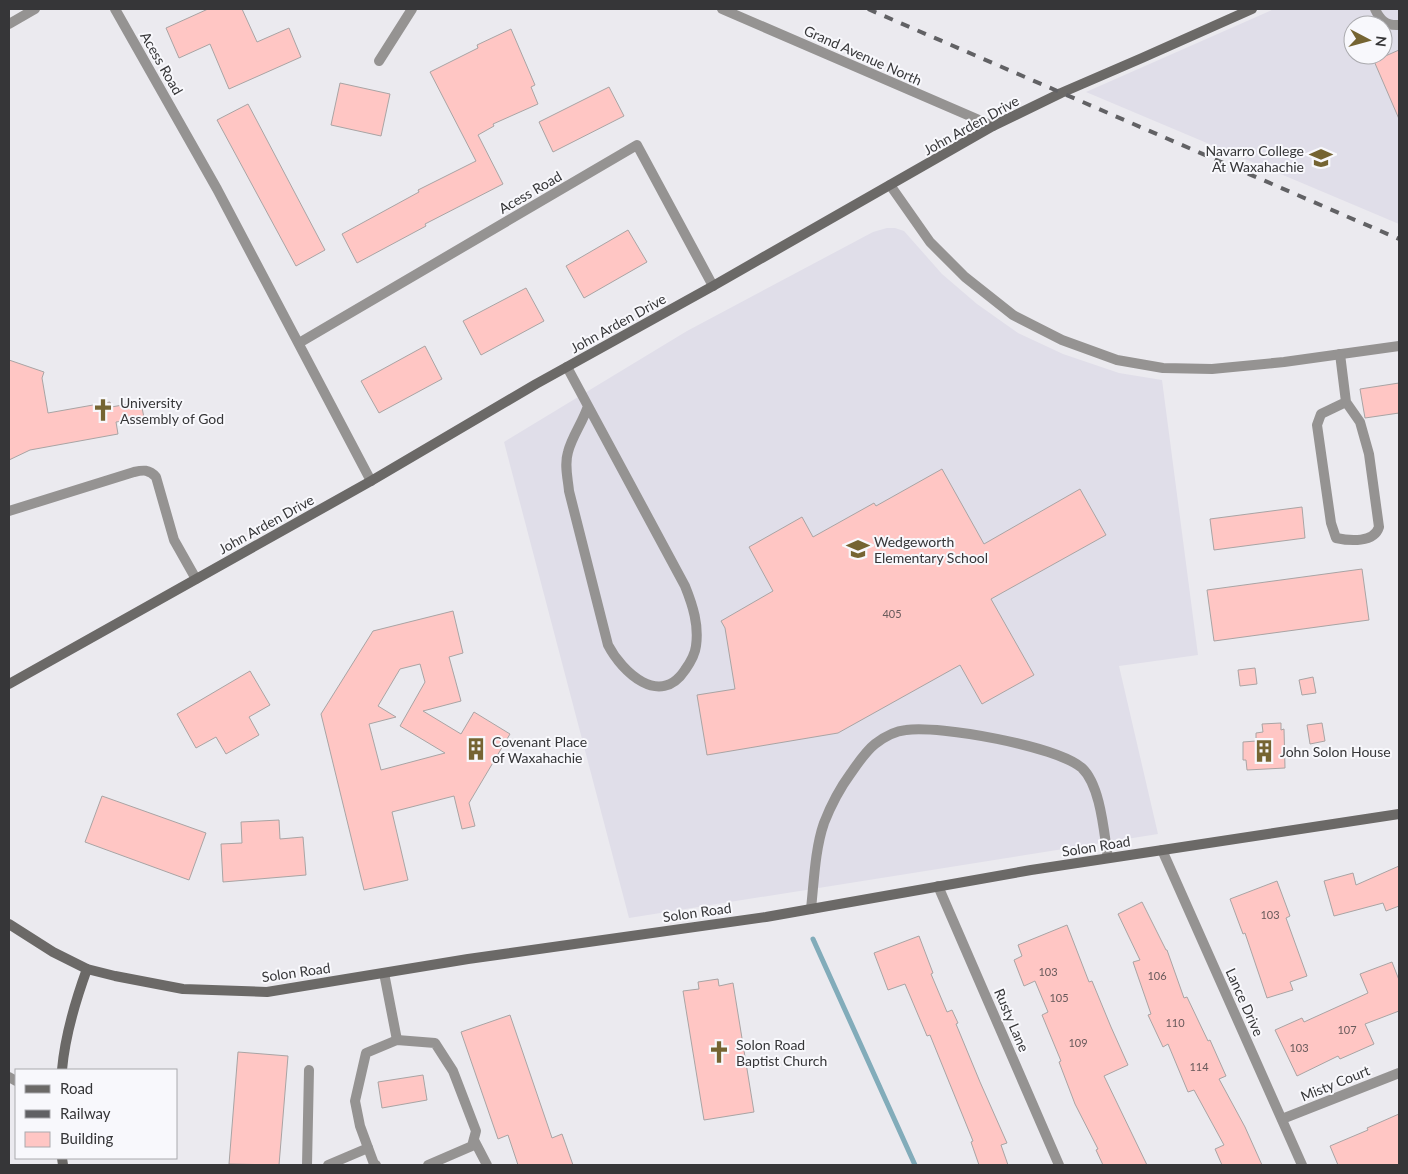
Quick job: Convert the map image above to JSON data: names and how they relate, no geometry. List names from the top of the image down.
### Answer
{
  "streets": {
    "street": [
      "Grand Avenue North",
      "Acess Road",
      "John Arden Drive",
      "Solon Road",
      "Lance Drive",
      "Rusty Lane",
      "Misty Court"
    ]
  },
  "crossings": [
    ["Grand Avenue North", "John Arden Drive"],
    ["Acess Road", "John Arden Drive"],
    ["Solon Road", "Lance Drive"],
    ["Solon Road", "Rusty Lane"],
    ["Lance Drive", "Misty Court"]
  ],
  "places": {
    "school or university": ["Navarro College At Waxahachie", "Wedgeworth Elementary School"],
    "church": ["University Assembly of God", "Solon Road Baptist Church"],
    "building": ["Covenant Place of Waxahachie", "John Solon House"]
  },
  "house_numbers": [
    "405",
    "103",
    "103",
    "106",
    "105",
    "110",
    "107",
    "109",
    "103",
    "114"
  ],
  "legend": ["Road", "Railway", "Building"],
  "north": "right"
}
